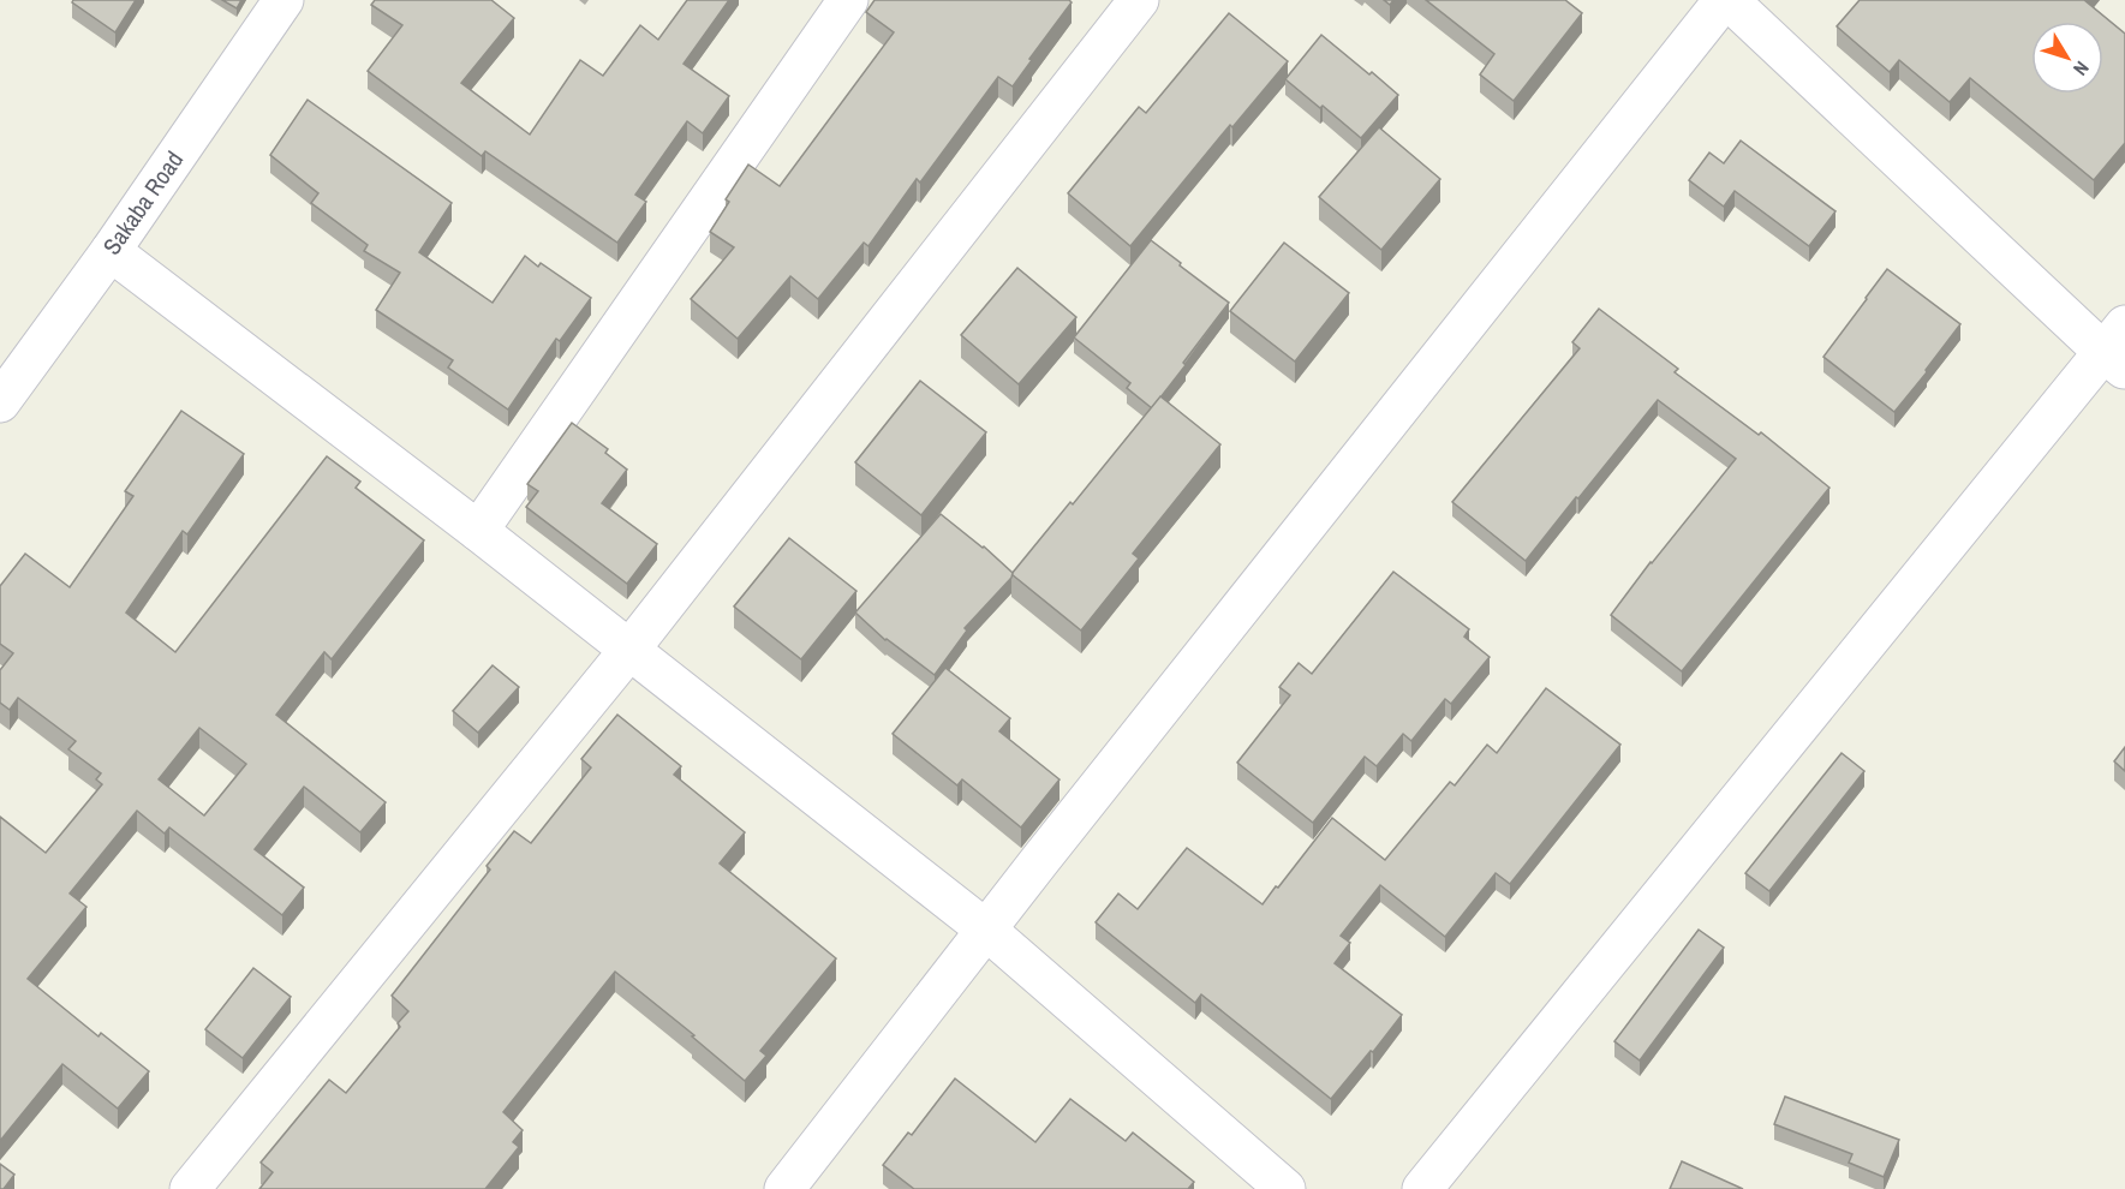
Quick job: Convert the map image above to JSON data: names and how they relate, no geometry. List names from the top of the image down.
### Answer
{
  "streets": {
    "street": ["Sakaba Road"]
  },
  "north": "bottom right"
}
